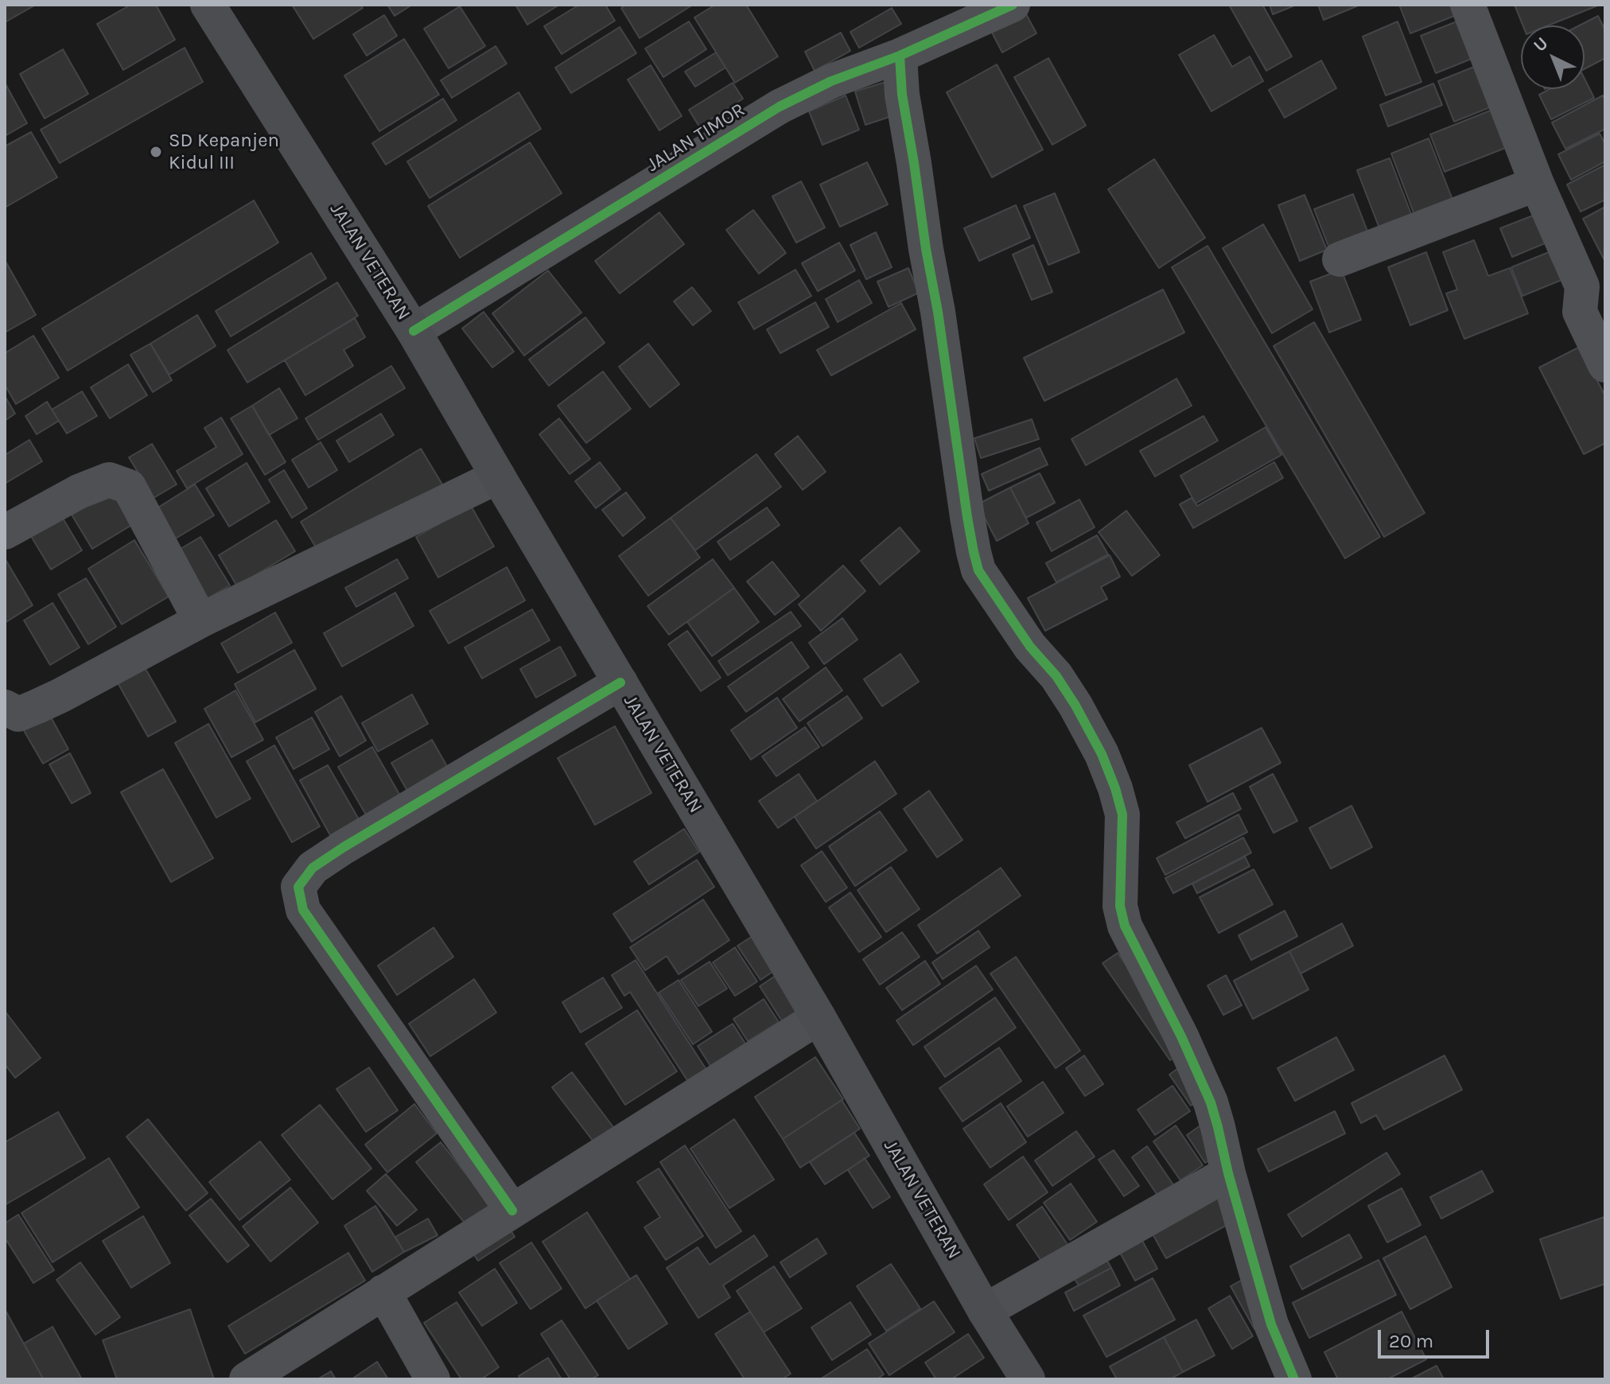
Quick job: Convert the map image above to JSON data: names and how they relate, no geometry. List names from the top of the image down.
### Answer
{
  "streets": {
    "main road": ["JALAN VETERAN"],
    "street": ["JALAN TIMOR"]
  },
  "crossings": [
    ["JALAN TIMOR", "JALAN VETERAN"]
  ],
  "places": ["SD Kepanjen Kidul III"],
  "scale_bar": "20 m",
  "north": "top left"
}
